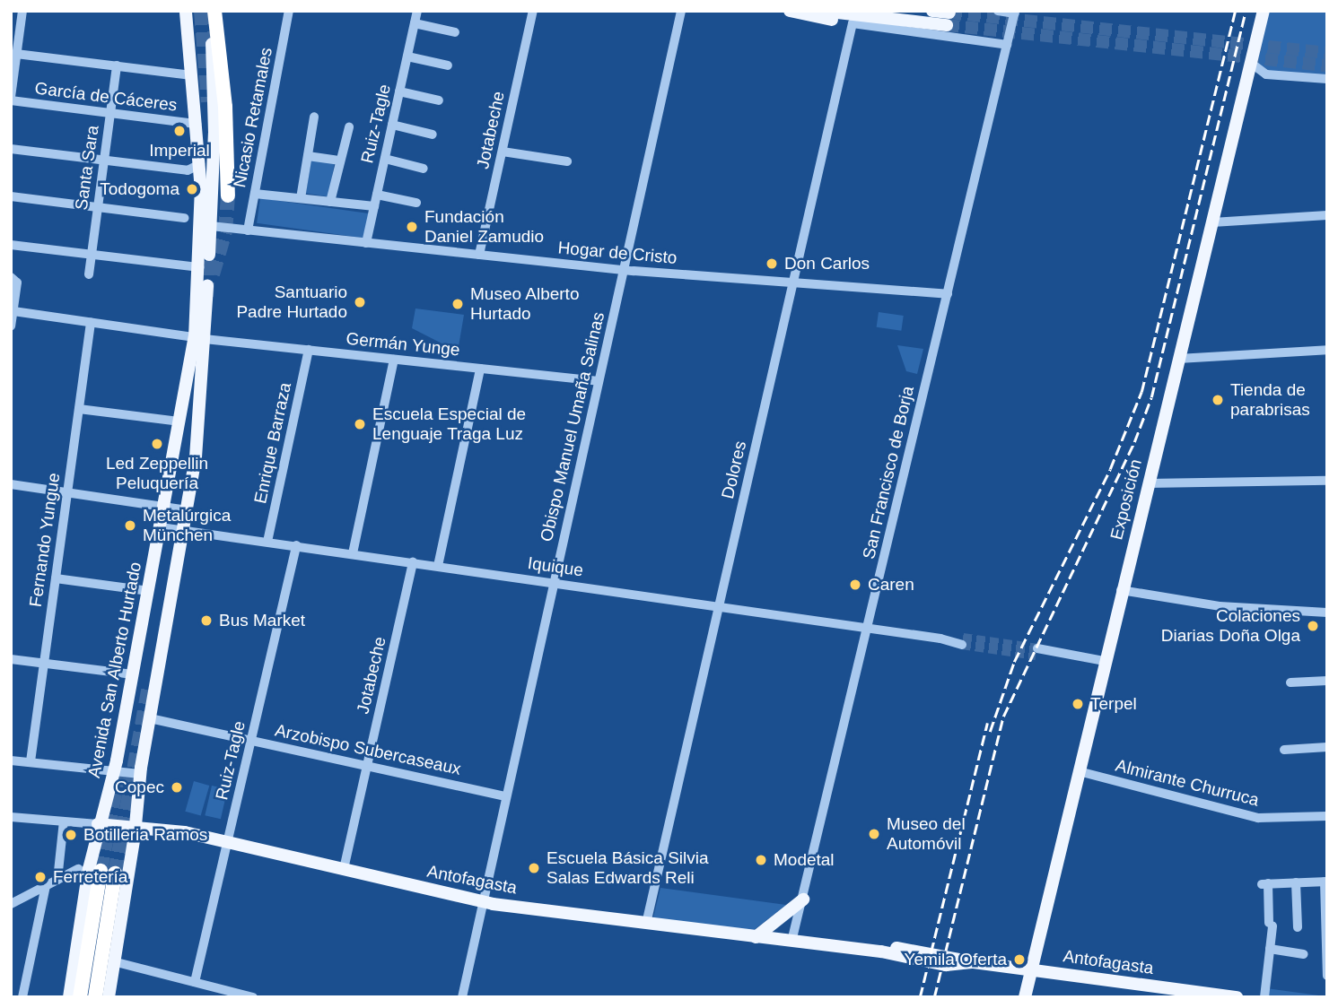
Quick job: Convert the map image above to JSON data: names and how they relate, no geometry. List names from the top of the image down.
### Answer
{
  "streets": {
    "main road": ["Exposición", "Avenida San Alberto Hurtado", "Antofagasta"],
    "street": [
      "García de Cáceres",
      "Nicasio Retamales",
      "Ruiz-Tagle",
      "Jotabeche",
      "Santa Sara",
      "Hogar de Cristo",
      "Germán Yunge",
      "Obispo Manuel Umaña Salinas",
      "Enrique Barraza",
      "Dolores",
      "San Francisco de Borja",
      "Fernando Yungue",
      "Iquique",
      "Arzobispo Subercaseaux",
      "Almirante Churruca"
    ]
  },
  "crossings": [
    ["García de Cáceres", "Santa Sara"],
    ["García de Cáceres", "Avenida San Alberto Hurtado"],
    ["Nicasio Retamales", "Hogar de Cristo"],
    ["Ruiz-Tagle", "Hogar de Cristo"],
    ["Ruiz-Tagle", "Iquique"],
    ["Ruiz-Tagle", "Arzobispo Subercaseaux"],
    ["Ruiz-Tagle", "Antofagasta"],
    ["Jotabeche", "Hogar de Cristo"],
    ["Jotabeche", "Iquique"],
    ["Jotabeche", "Arzobispo Subercaseaux"],
    ["Jotabeche", "Antofagasta"],
    ["Hogar de Cristo", "Obispo Manuel Umaña Salinas"],
    ["Hogar de Cristo", "Dolores"],
    ["Hogar de Cristo", "San Francisco de Borja"],
    ["Hogar de Cristo", "Avenida San Alberto Hurtado"],
    ["Germán Yunge", "Obispo Manuel Umaña Salinas"],
    ["Germán Yunge", "Enrique Barraza"],
    ["Germán Yunge", "Fernando Yungue"],
    ["Germán Yunge", "Avenida San Alberto Hurtado"],
    ["Obispo Manuel Umaña Salinas", "Iquique"],
    ["Obispo Manuel Umaña Salinas", "Arzobispo Subercaseaux"],
    ["Obispo Manuel Umaña Salinas", "Antofagasta"],
    ["Enrique Barraza", "Iquique"],
    ["Dolores", "Iquique"],
    ["Dolores", "Antofagasta"],
    ["San Francisco de Borja", "Iquique"],
    ["San Francisco de Borja", "Antofagasta"],
    ["Exposición", "Almirante Churruca"],
    ["Exposición", "Antofagasta"],
    ["Iquique", "Avenida San Alberto Hurtado"],
    ["Avenida San Alberto Hurtado", "Arzobispo Subercaseaux"],
    ["Avenida San Alberto Hurtado", "Antofagasta"]
  ],
  "places": [
    "Imperial",
    "Todogoma",
    "Fundación Daniel Zamudio",
    "Don Carlos",
    "Santuario Padre Hurtado",
    "Museo Alberto Hurtado",
    "Tienda de parabrisas",
    "Escuela Especial de Lenguaje Traga Luz",
    "Led Zeppellin Peluquería",
    "Metalúrgica München",
    "Caren",
    "Bus Market",
    "Colaciones Diarias Doña Olga",
    "Terpel",
    "Copec",
    "Museo del Automóvil",
    "Botilleria Ramos",
    "Modetal",
    "Escuela Básica Silvia Salas Edwards Reli",
    "Ferretería",
    "Yemila Oferta"
  ]
}
